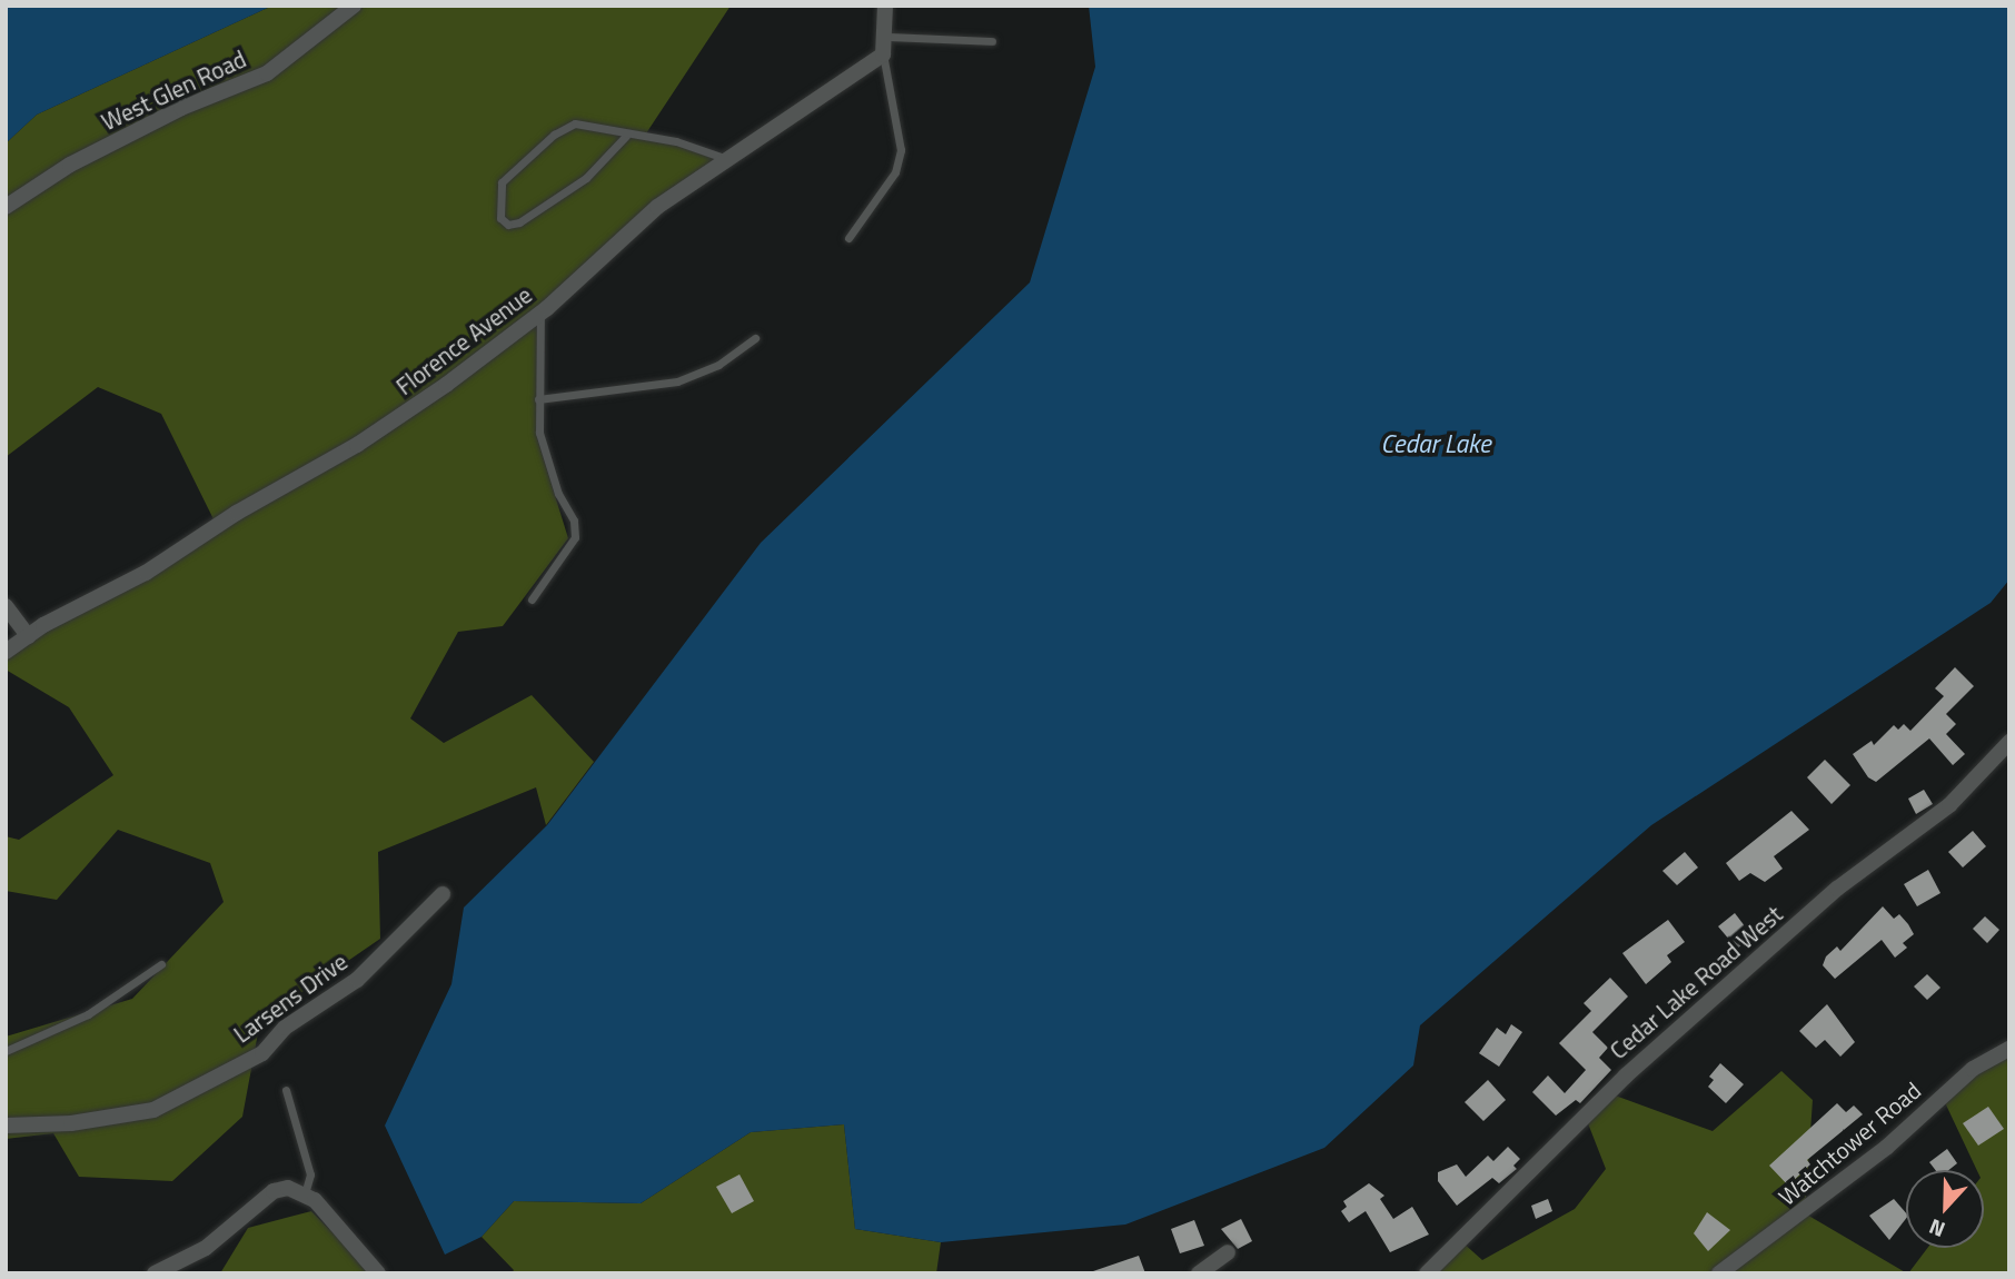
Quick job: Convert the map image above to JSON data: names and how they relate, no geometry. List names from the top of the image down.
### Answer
{
  "streets": {
    "street": [
      "West Glen Road",
      "Florence Avenue",
      "Cedar Lake Road West",
      "Larsens Drive",
      "Watchtower Road"
    ]
  },
  "water": ["Cedar Lake"],
  "north": "bottom"
}
